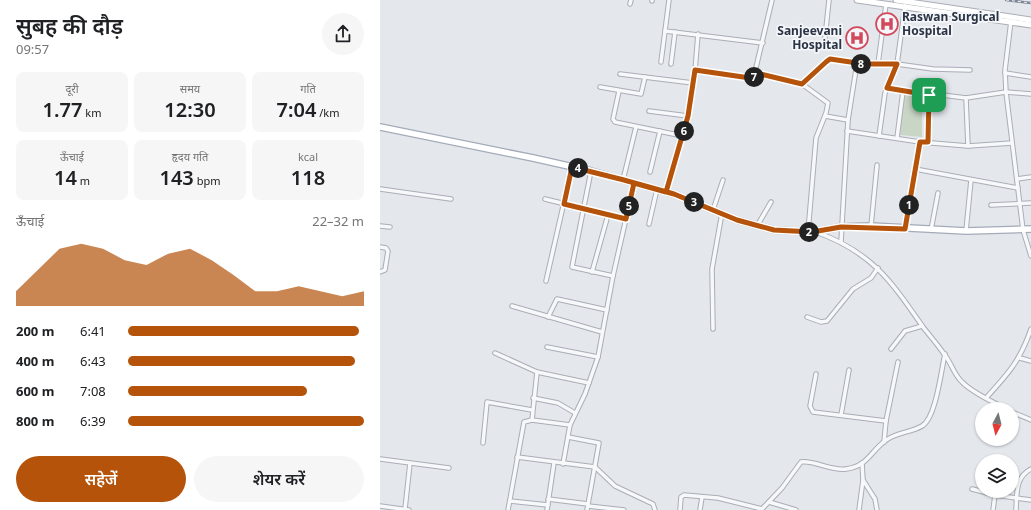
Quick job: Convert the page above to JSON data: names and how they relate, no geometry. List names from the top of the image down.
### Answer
{
  "places": {
    "hospital": ["Raswan Surgical Hospital", "Sanjeevani Hospital"]
  },
  "north": "bottom",
  "page": {
    "heading": ["सुबह की दौड़", "09:57"],
    "pins": [
      "8",
      "7",
      "6",
      "4",
      "3",
      "1",
      "5",
      "2"
    ],
    "stats": [
      ["दूरी", "1.77 km"],
      ["समय", "12:30"],
      ["गति", "7:04 /km"],
      ["ऊँचाई", "14 m"],
      ["हृदय गति", "143 bpm"],
      ["kcal", "118"]
    ],
    "chart": ["ऊँचाई", "22–32 m"],
    "list": [
      {
        "name": "200 m",
        "note": "6:41"
      },
      {
        "name": "400 m",
        "note": "6:43"
      },
      {
        "name": "600 m",
        "note": "7:08"
      },
      {
        "name": "800 m",
        "note": "6:39"
      }
    ],
    "buttons": ["सहेजें", "शेयर करें"]
  }
}
